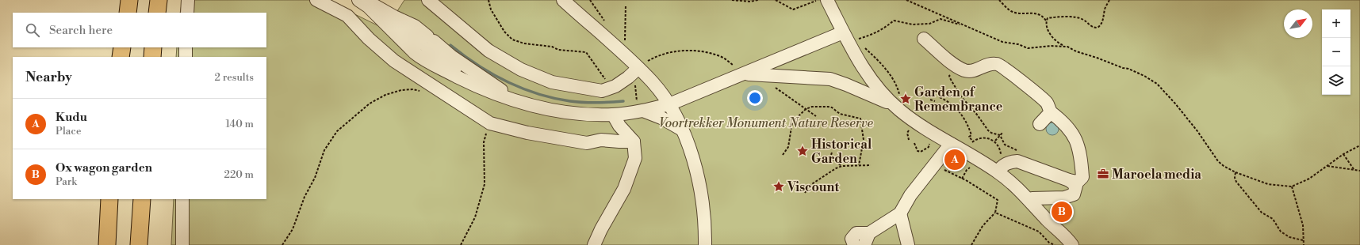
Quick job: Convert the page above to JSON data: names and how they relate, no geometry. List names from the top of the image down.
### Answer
{
  "parks": ["Voortrekker Monument Nature Reserve"],
  "places": {
    "place": ["Garden of Remembrance", "Historical Garden", "Viscount"],
    "office": ["Maroela media"]
  },
  "north": "top right",
  "page": {
    "map_buttons": ["+", "−"],
    "search": "Search here",
    "heading": ["Nearby", "2 results"],
    "list": [
      {
        "mark": "A",
        "name": "Kudu",
        "note": "Place",
        "value": "140 m"
      },
      {
        "mark": "B",
        "name": "Ox wagon garden",
        "note": "Park",
        "value": "220 m"
      }
    ],
    "pins": ["A", "B"]
  }
}
